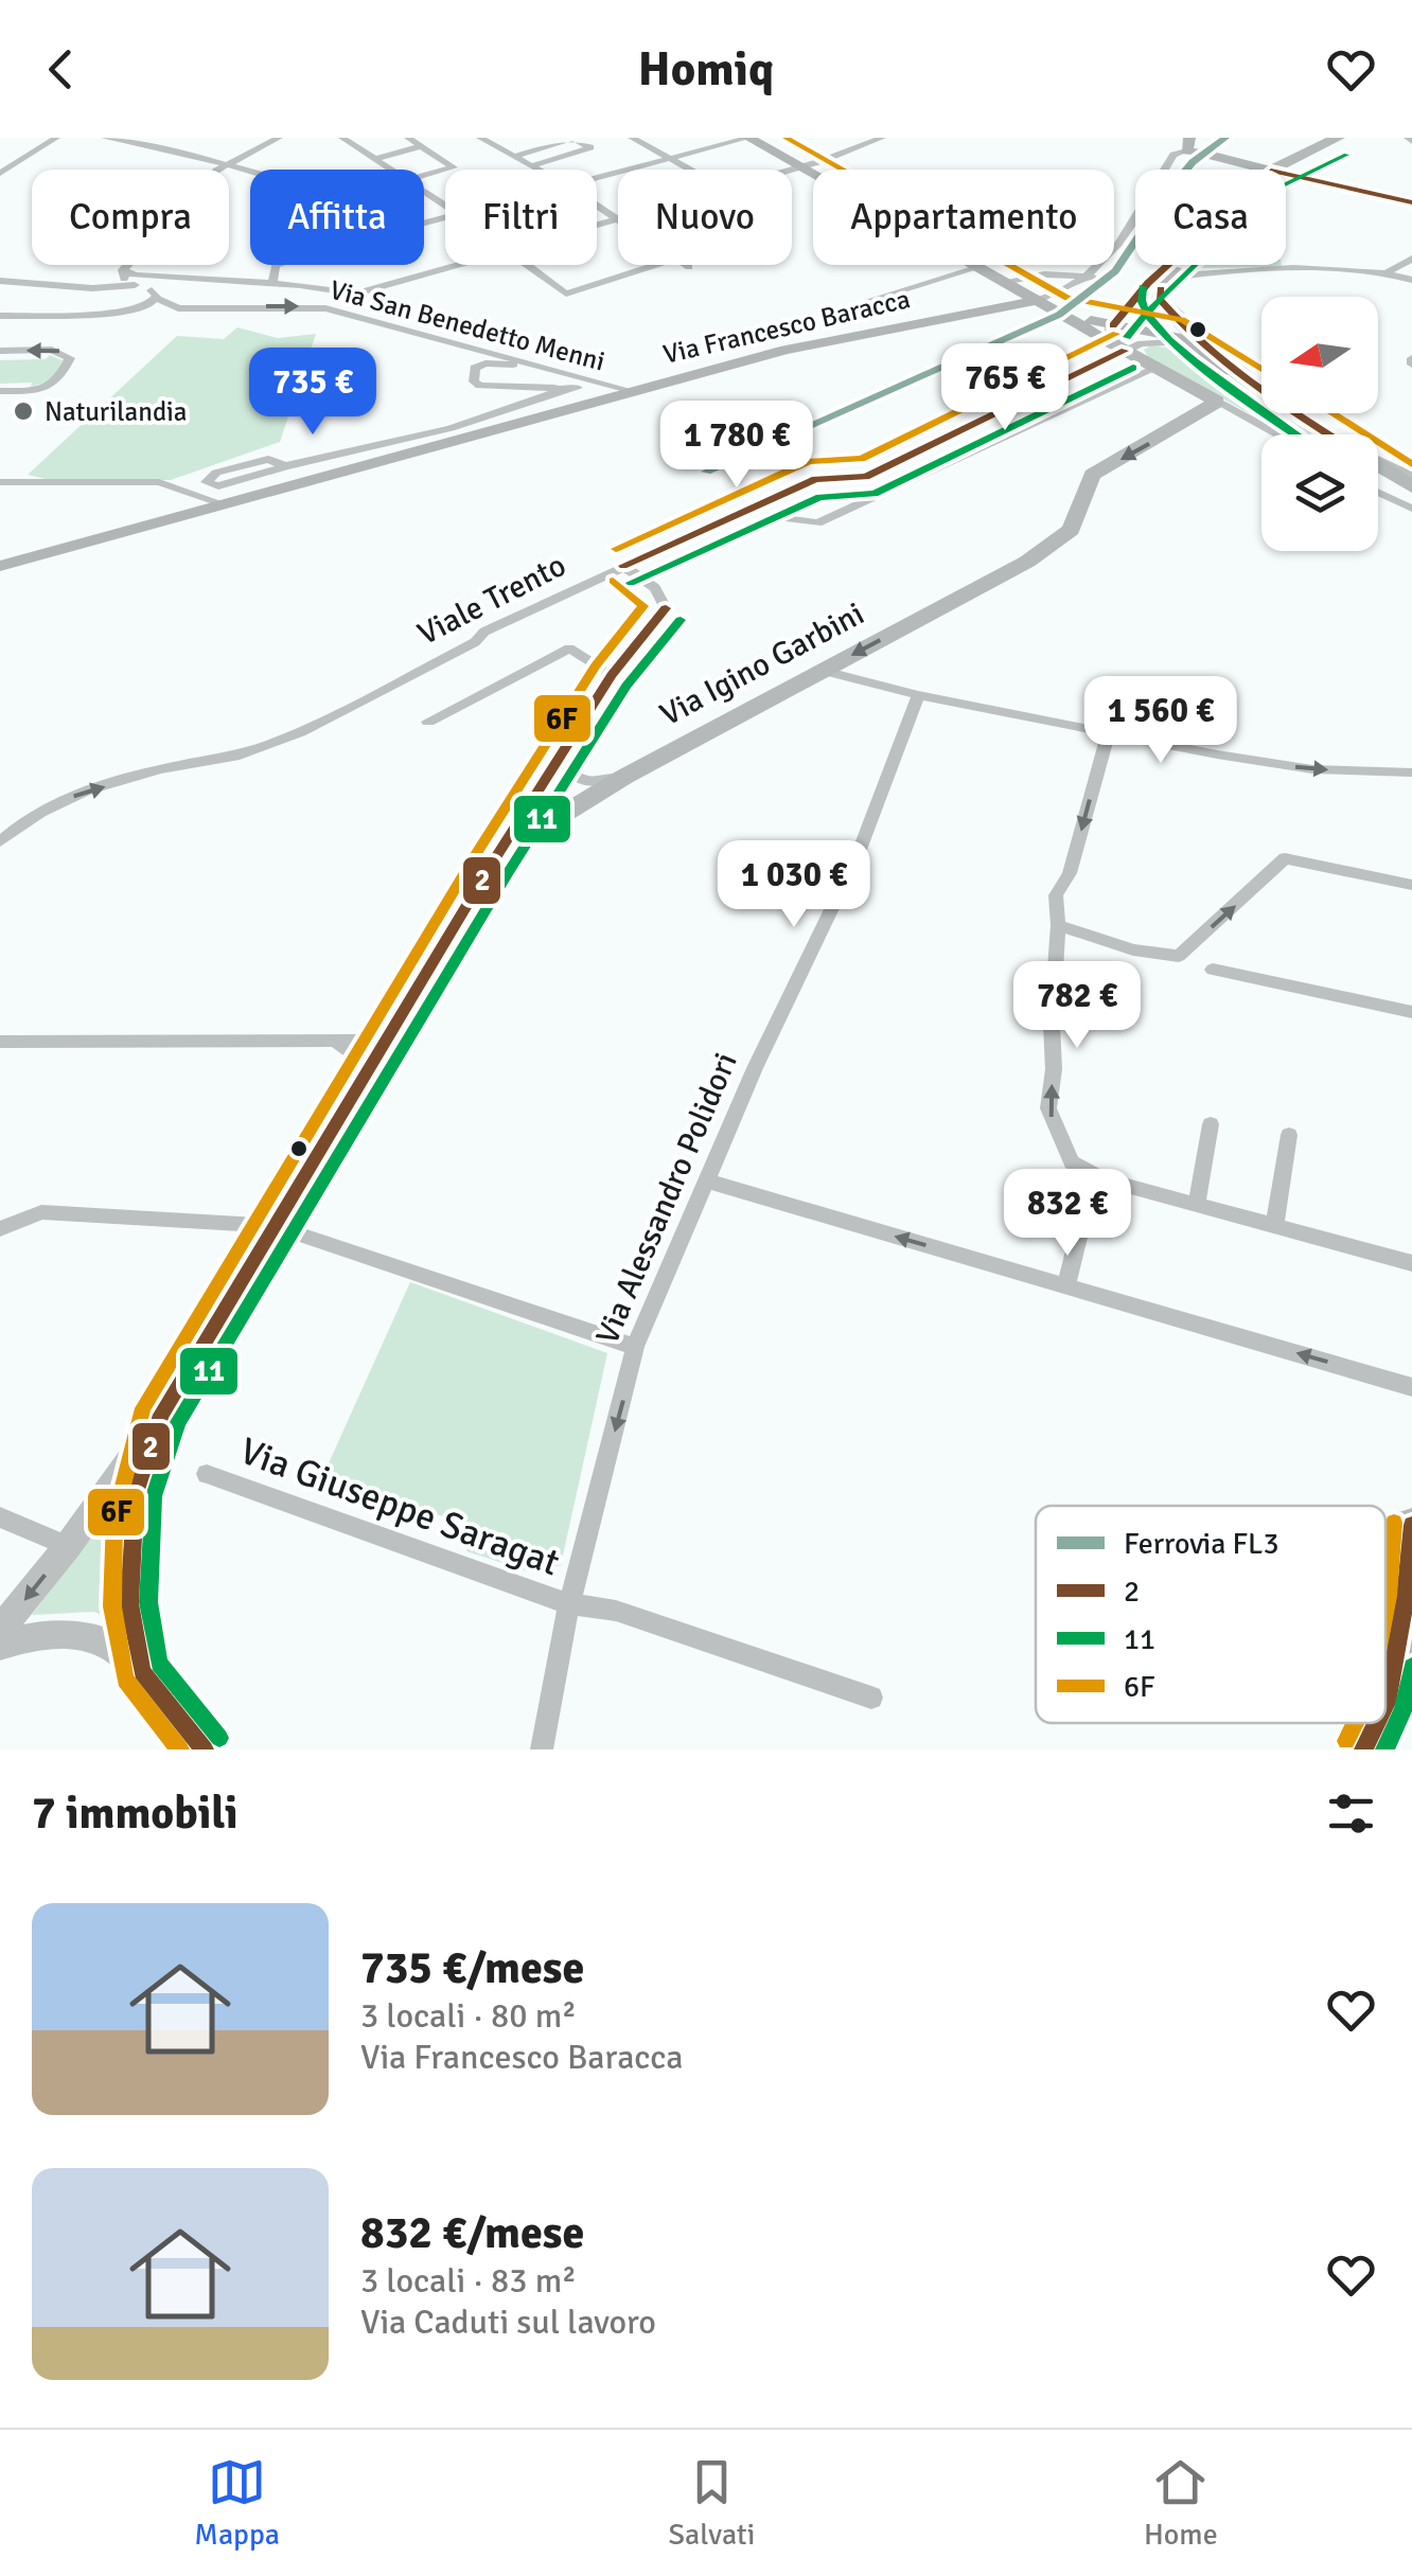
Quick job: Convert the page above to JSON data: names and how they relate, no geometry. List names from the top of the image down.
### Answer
{
  "streets": {
    "main road": ["Via Francesco Baracca", "Via Igino Garbini"],
    "street": [
      "Via San Benedetto Menni",
      "Viale Trento",
      "Via Alessandro Polidori",
      "Via Giuseppe Saragat"
    ]
  },
  "crossings": [
    ["Via San Benedetto Menni", "Via Francesco Baracca"],
    ["Via Alessandro Polidori", "Via Giuseppe Saragat"]
  ],
  "one_way": ["Viale Trento"],
  "places": ["Naturilandia"],
  "lines": [
    "rail line FL3",
    "transit line 6F",
    "transit line 11",
    "transit line 2"
  ],
  "legend": [
    "Ferrovia FL3",
    "2",
    "11",
    "6F"
  ],
  "north": "left",
  "page": {
    "header": "Homiq",
    "chip": [
      "Compra",
      "Affitta",
      "Filtri",
      "Nuovo",
      "Appartamento",
      "Casa"
    ],
    "price": [
      "765 €",
      "735 €",
      "1 780 €",
      "1 560 €",
      "1 030 €",
      "782 €",
      "832 €"
    ],
    "heading": "7 immobili",
    "list": [
      {
        "name": "735 €/mese",
        "note": "3 locali · 80 m² · Via Francesco Baracca"
      },
      {
        "name": "832 €/mese",
        "note": "3 locali · 83 m² · Via Caduti sul lavoro"
      }
    ],
    "tabs": ["Mappa", "Salvati", "Home"]
  }
}
